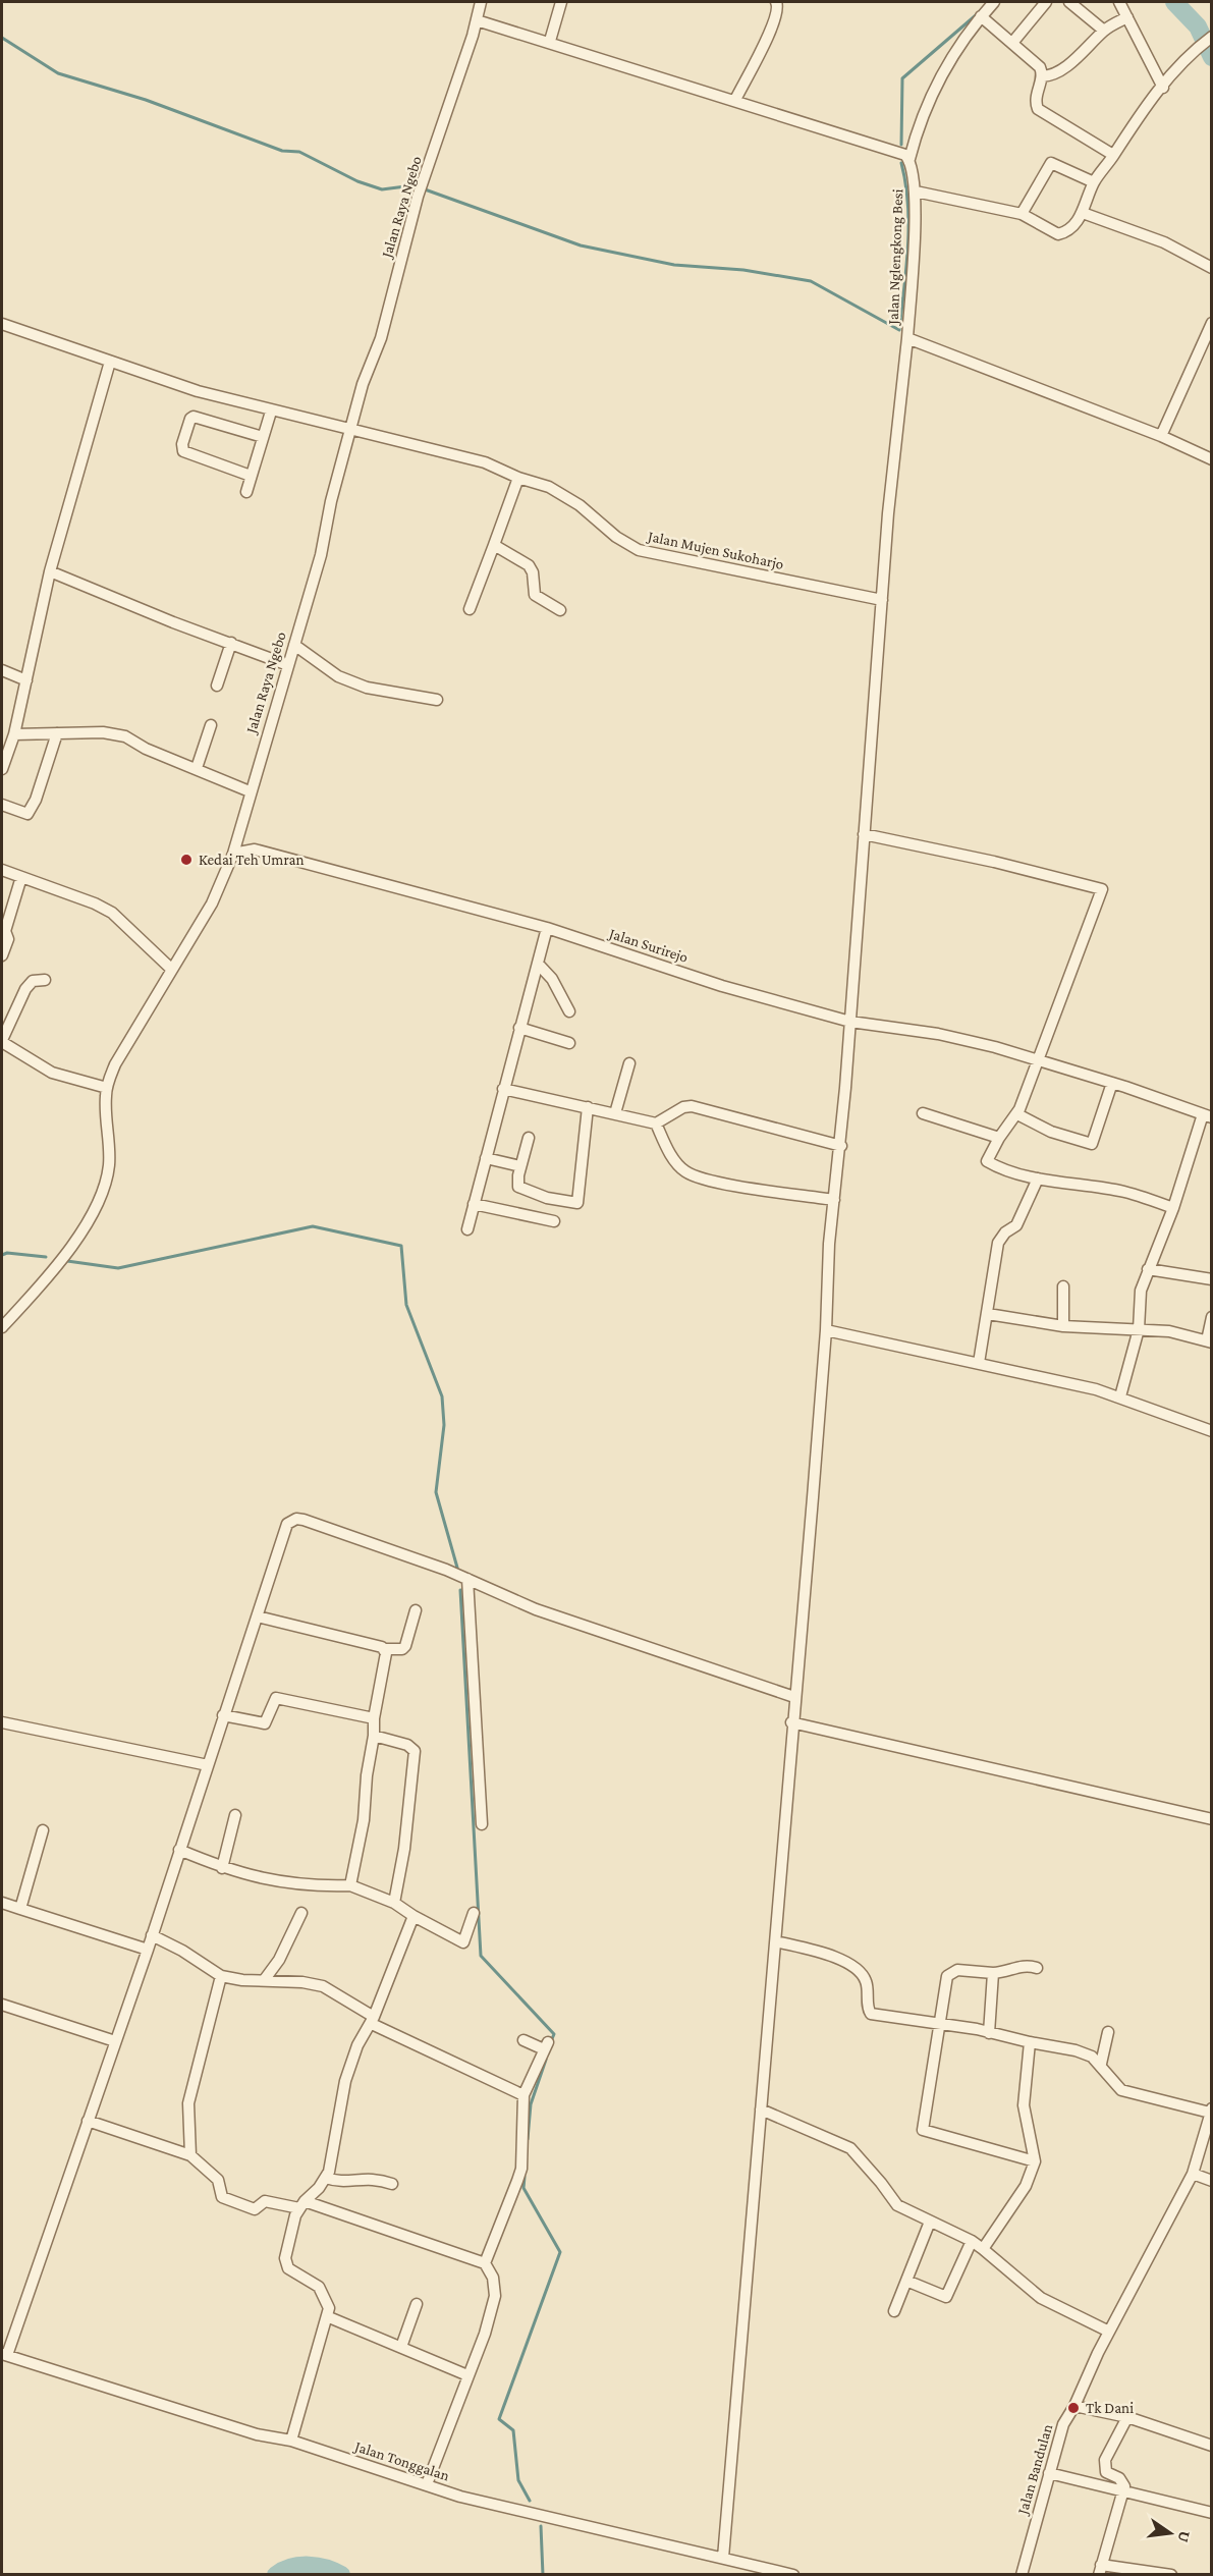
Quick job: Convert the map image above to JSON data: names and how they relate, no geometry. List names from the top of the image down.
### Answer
{
  "streets": {
    "street": [
      "Jalan Raya Ngebo",
      "Jalan Nglengkong Besi",
      "Jalan Mujen Sukoharjo",
      "Jalan Surirejo",
      "Jalan Tonggalan",
      "Jalan Bandulan"
    ]
  },
  "crossings": [
    ["Jalan Raya Ngebo", "Jalan Mujen Sukoharjo"],
    ["Jalan Raya Ngebo", "Jalan Surirejo"]
  ],
  "places": ["Kedai Teh Umran", "Tk Dani"],
  "north": "right"
}
